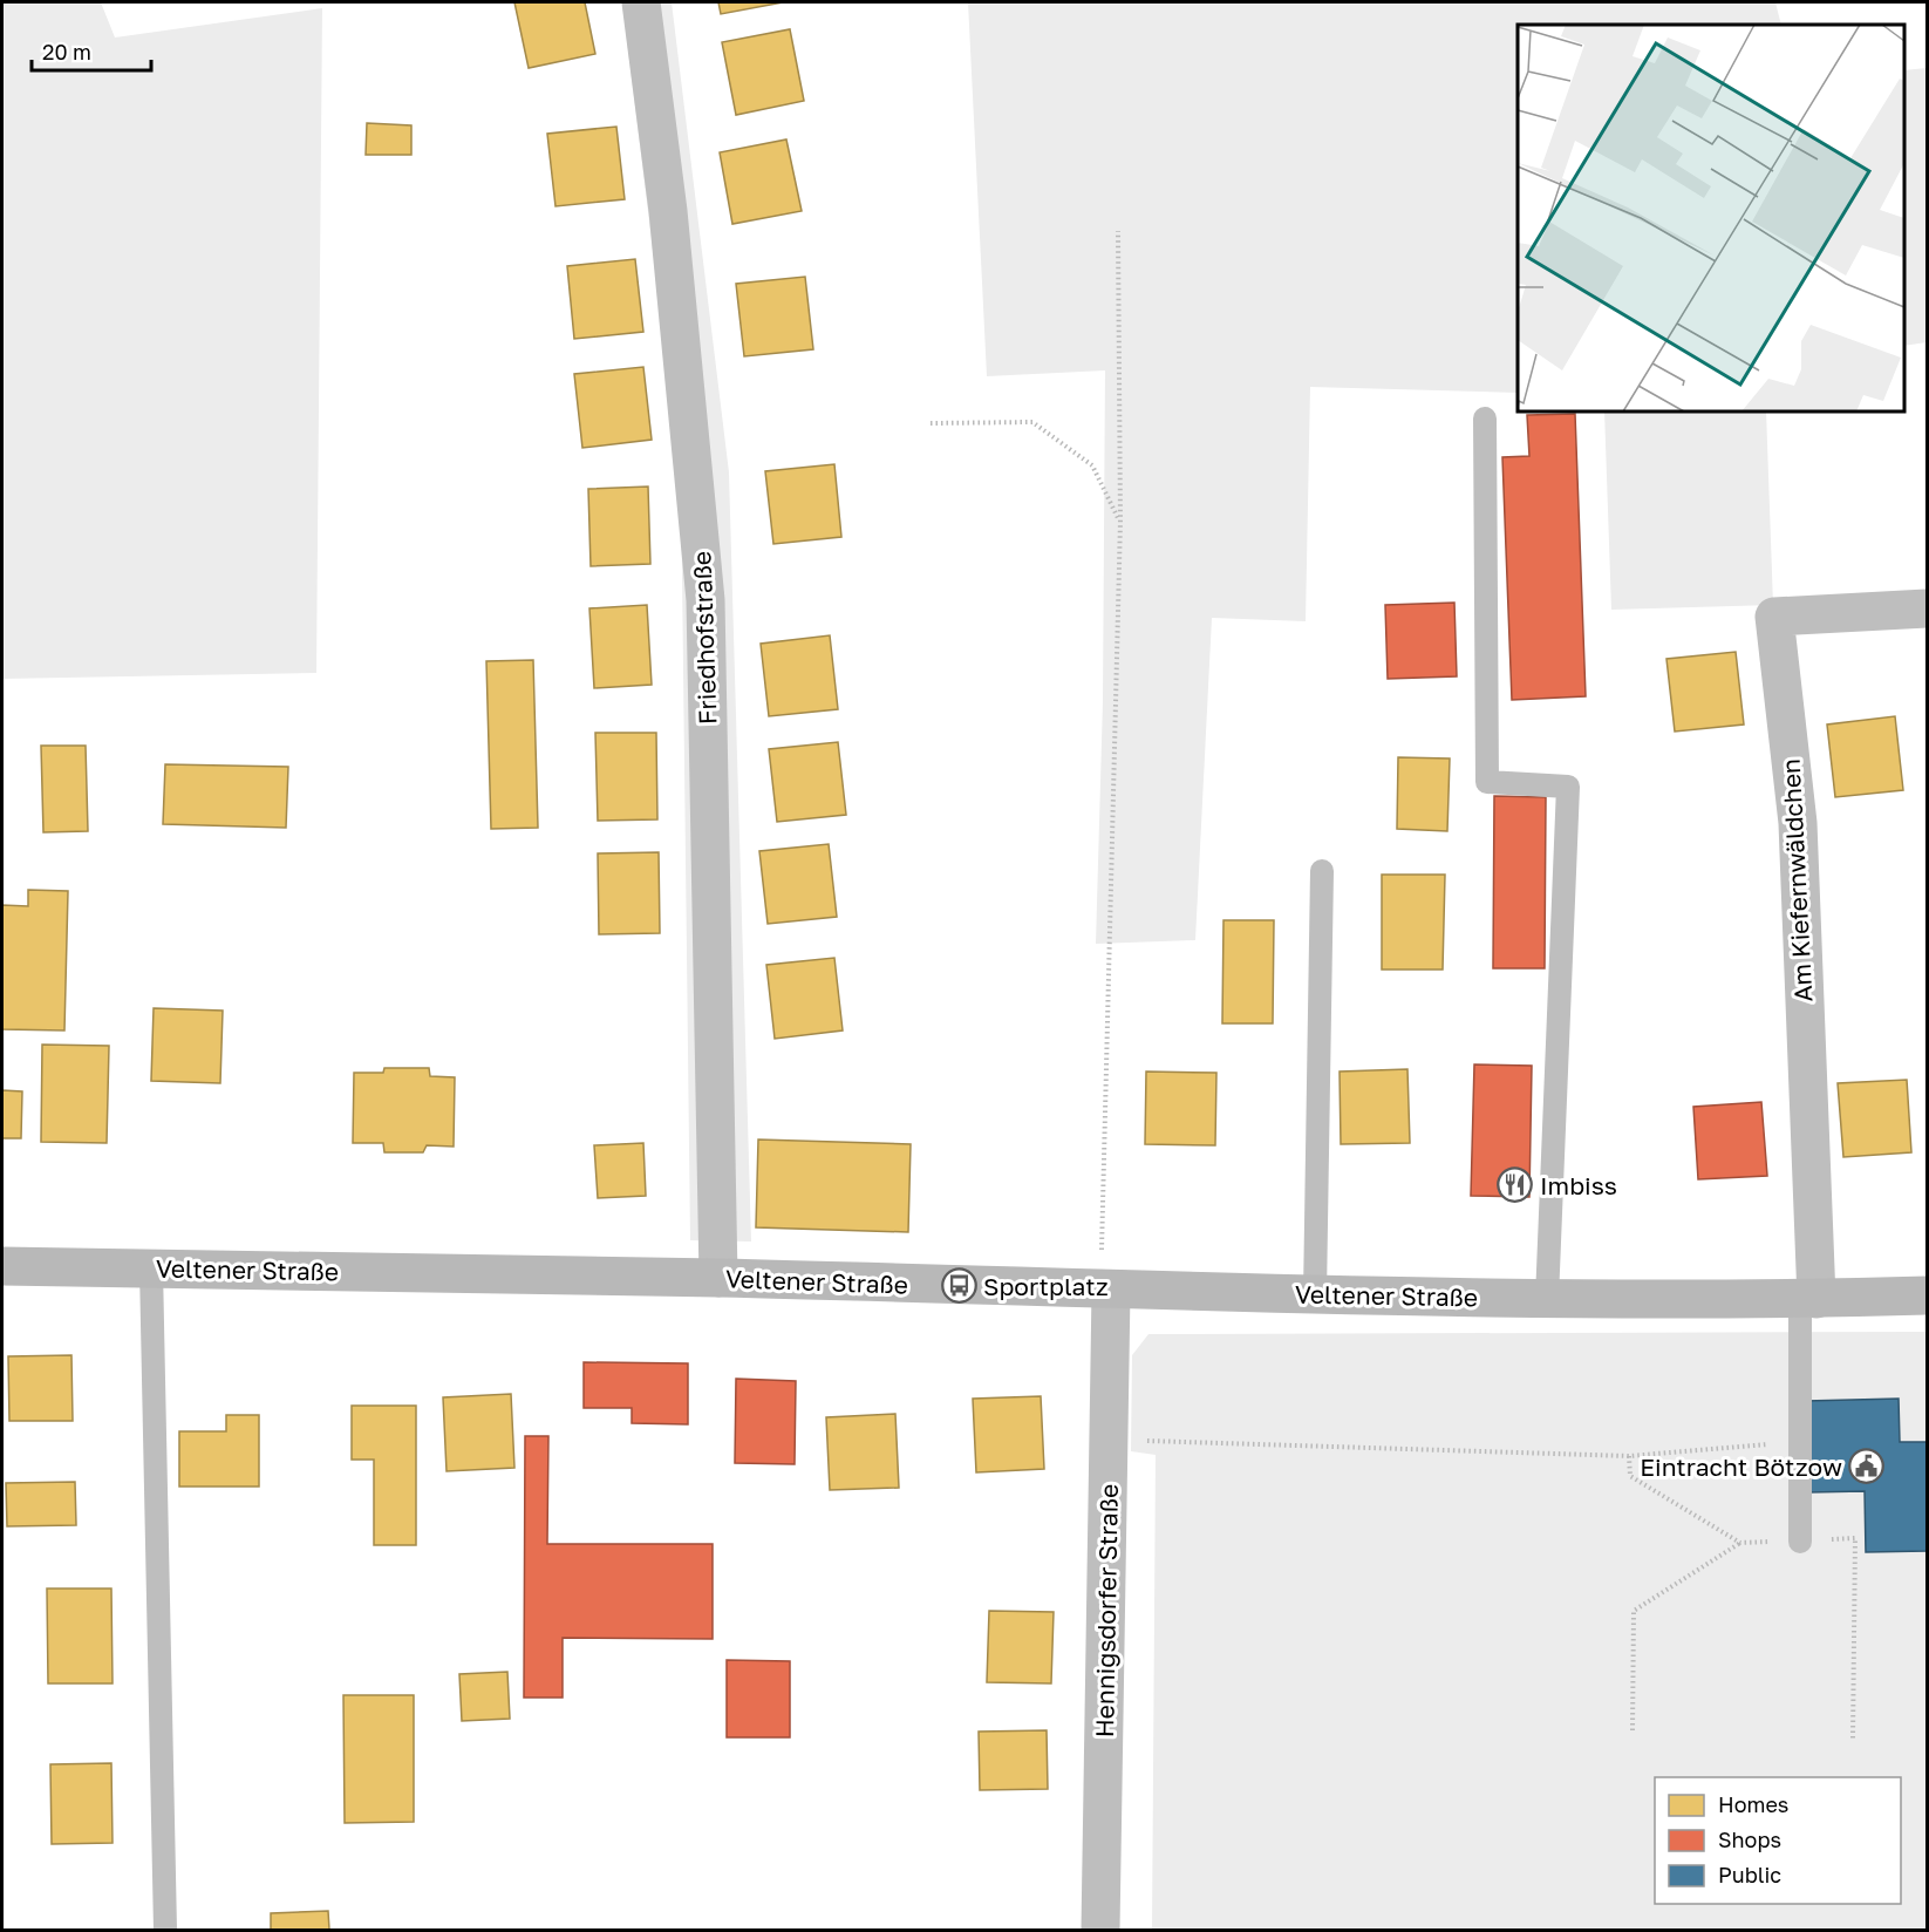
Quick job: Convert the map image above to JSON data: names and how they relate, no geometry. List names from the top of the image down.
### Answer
{
  "streets": {
    "main road": ["Veltener Straße"],
    "street": ["Friedhofstraße", "Am Kiefernwäldchen", "Hennigsdorfer Straße"]
  },
  "crossings": [
    ["Friedhofstraße", "Veltener Straße"],
    ["Am Kiefernwäldchen", "Veltener Straße"],
    ["Veltener Straße", "Hennigsdorfer Straße"]
  ],
  "places": {
    "restaurant": ["Imbiss"],
    "bus stop": ["Sportplatz"],
    "public building": ["Eintracht Bötzow"]
  },
  "legend": ["Homes", "Shops", "Public"],
  "scale_bar": "20 m"
}
